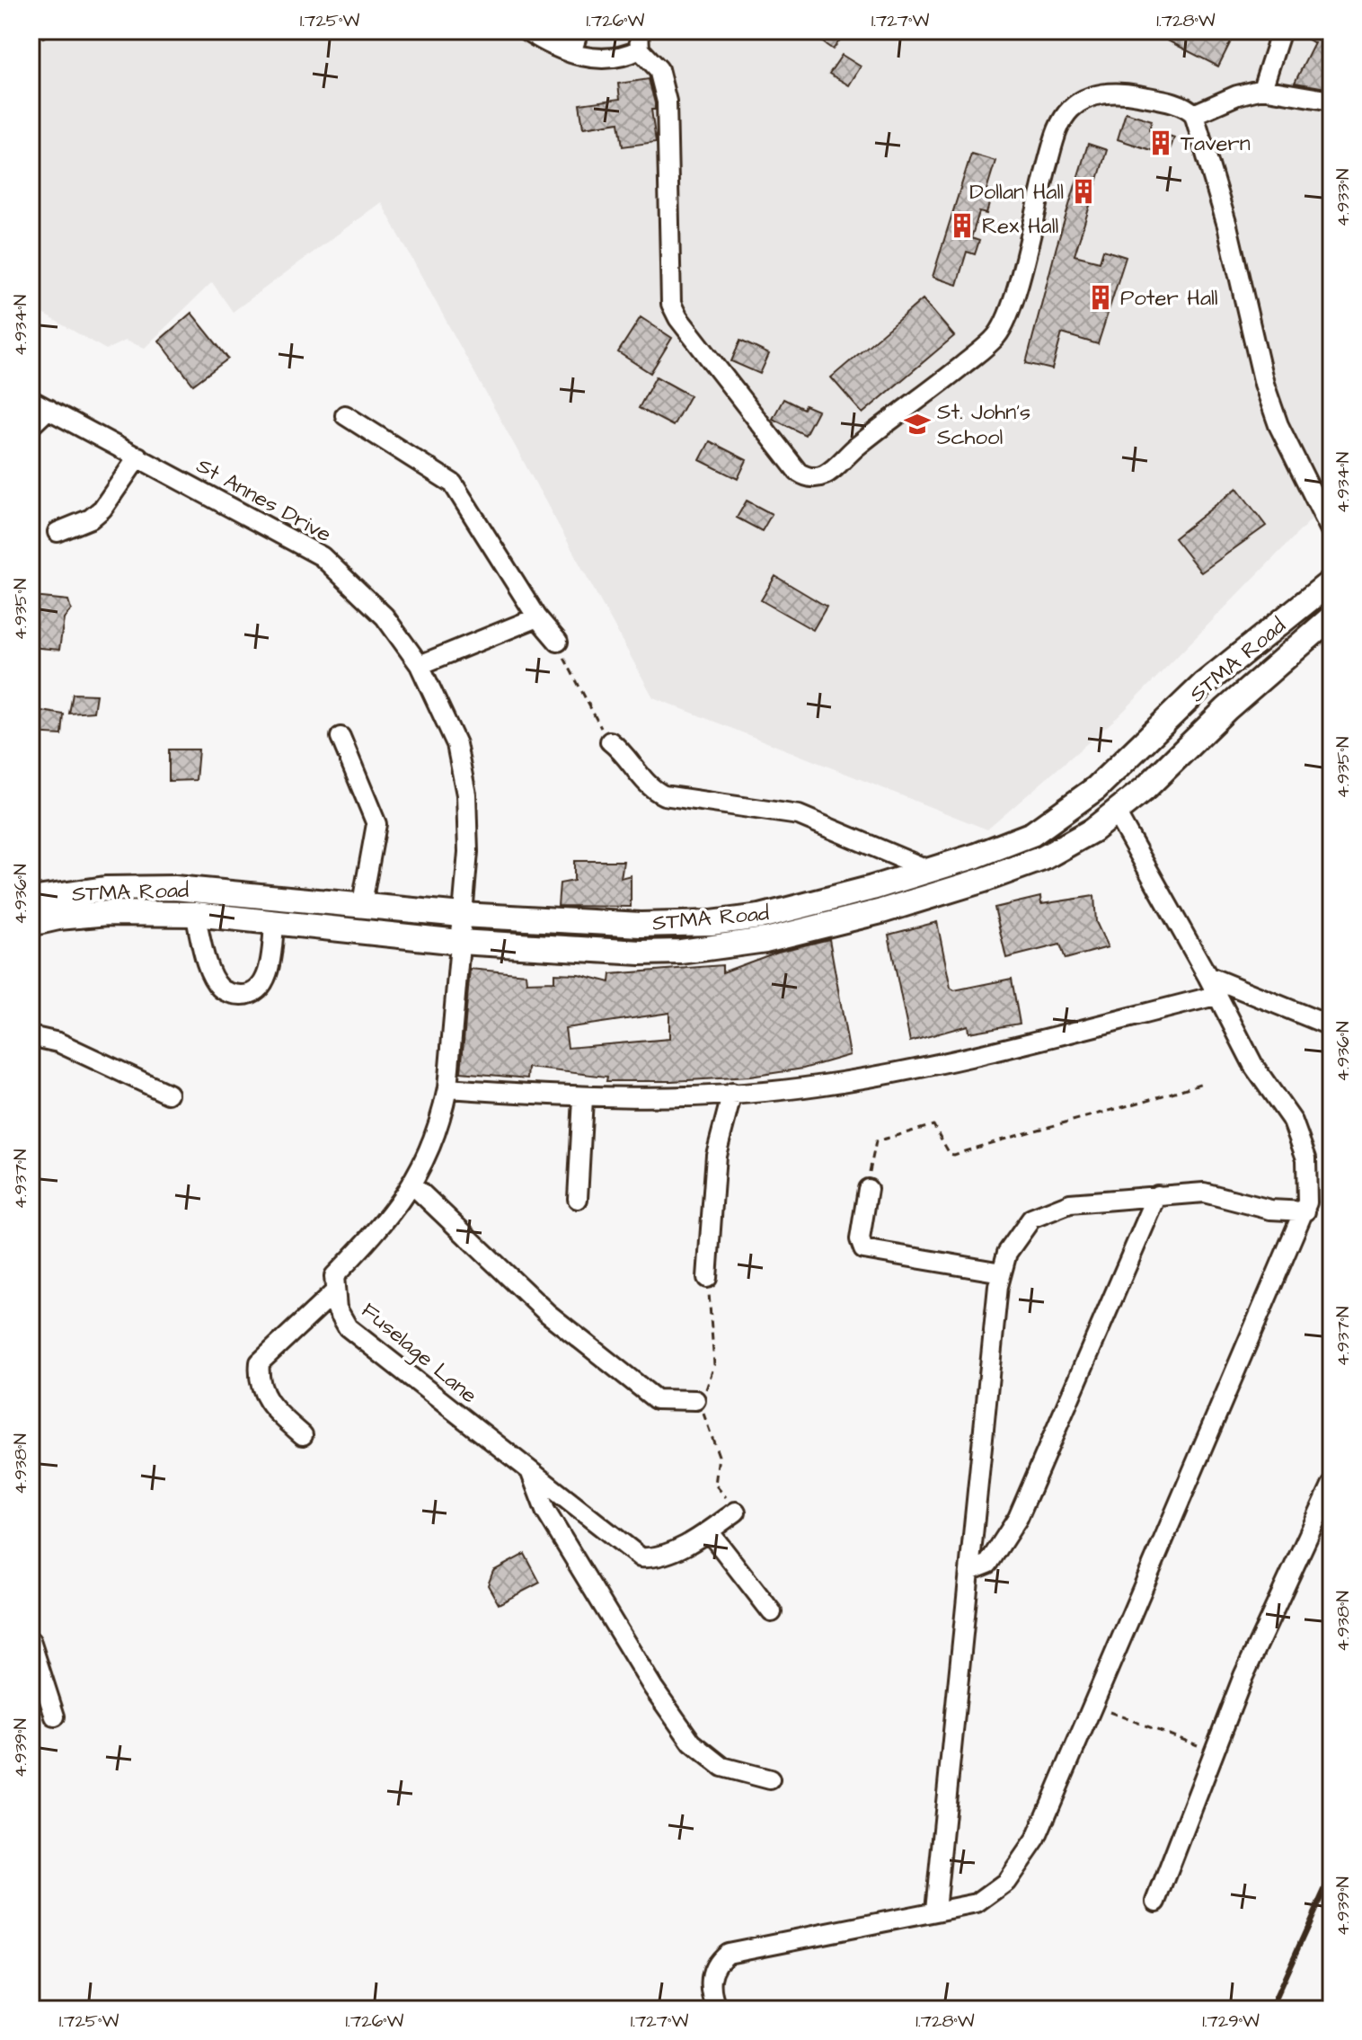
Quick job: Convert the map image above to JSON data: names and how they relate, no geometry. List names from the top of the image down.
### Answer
{
  "streets": {
    "main road": ["STMA Road"],
    "street": ["St Annes Drive", "Fuselage Lane"]
  },
  "crossings": [
    ["St Annes Drive", "STMA Road"]
  ],
  "places": {
    "building": [
      "Tavern",
      "Dollan Hall",
      "Rex Hall",
      "Poter Hall"
    ],
    "school or university": ["St. John's School"]
  },
  "coordinates": [
    "1.725°W",
    "1.726°W",
    "1.727°W",
    "1.728°W",
    "4.933°N",
    "4.934°N",
    "4.935°N",
    "4.936°N",
    "4.937°N",
    "4.938°N",
    "4.939°N",
    "1.729°W"
  ]
}
